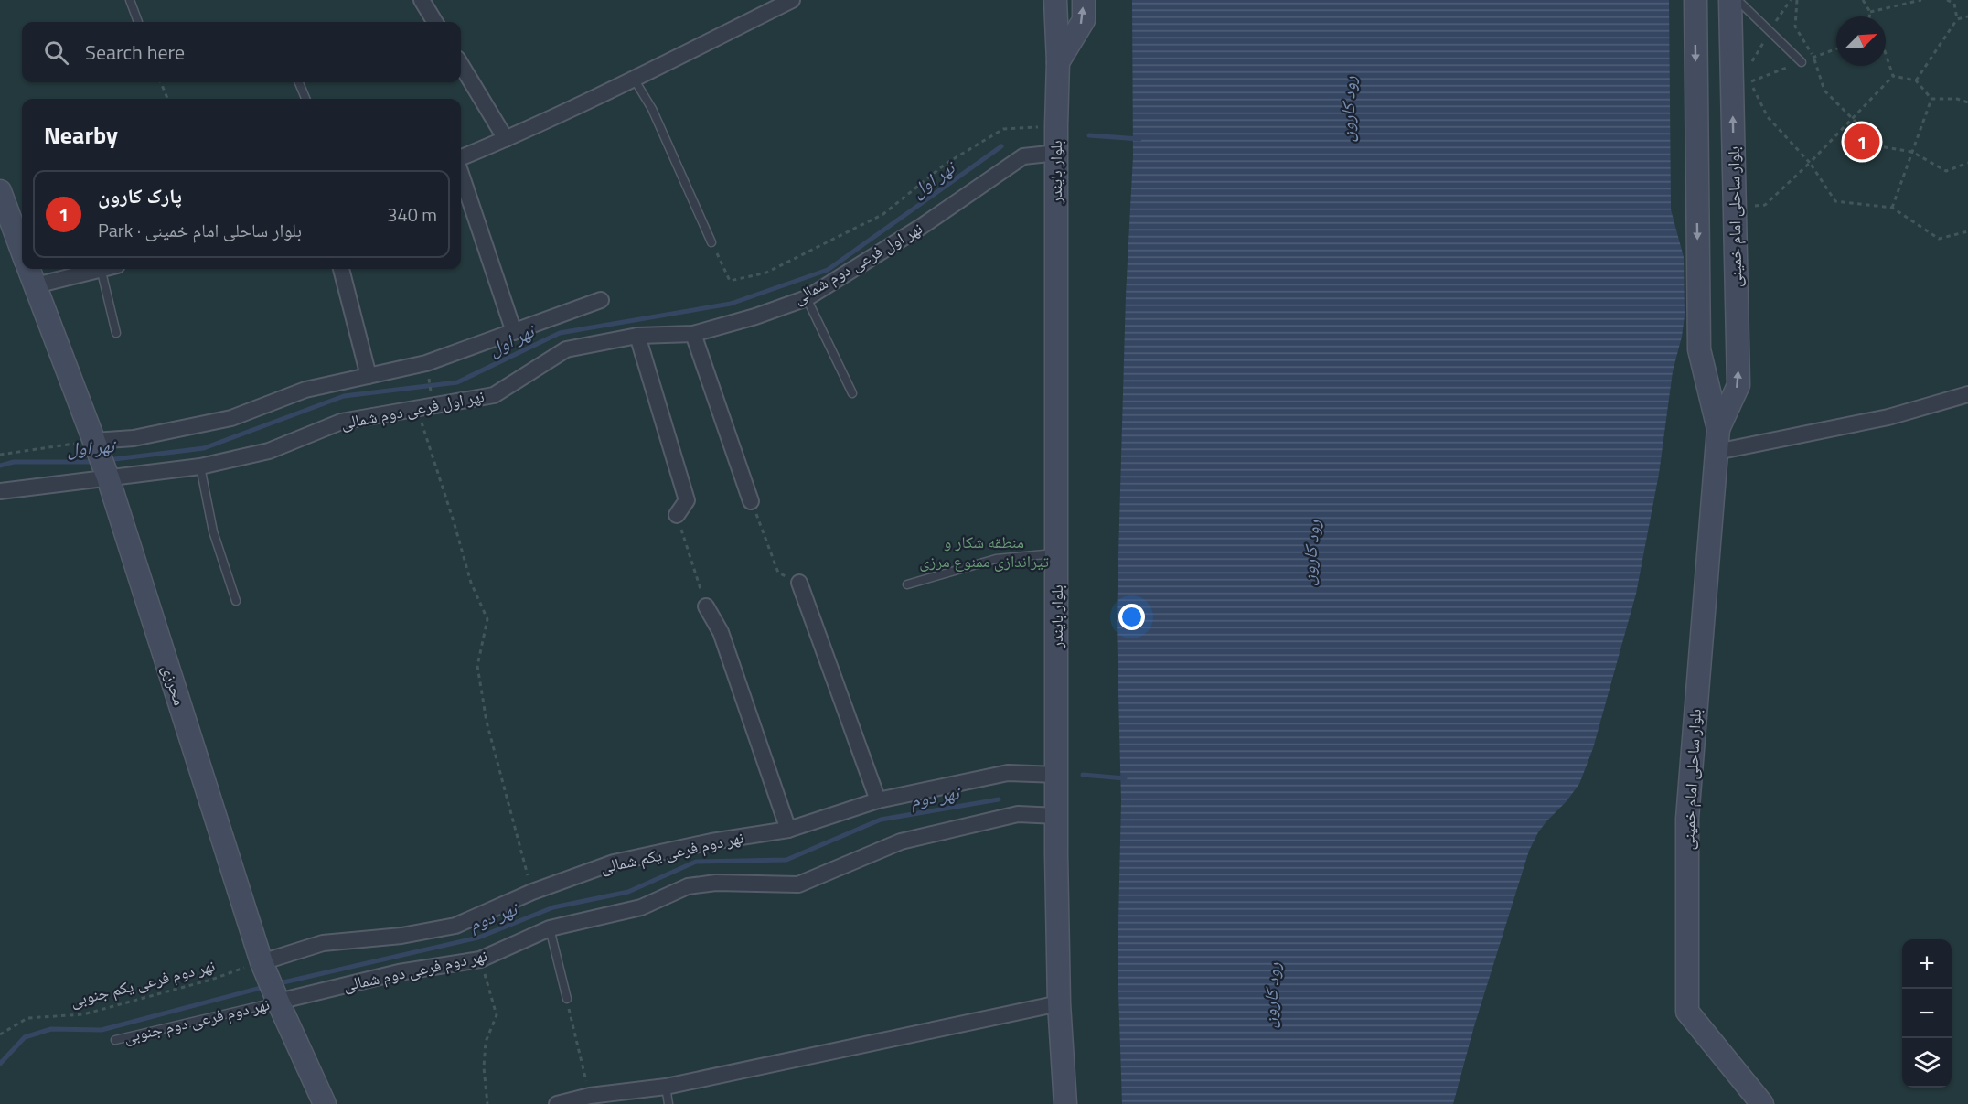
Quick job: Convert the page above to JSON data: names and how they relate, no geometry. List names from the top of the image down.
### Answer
{
  "streets": {
    "street": [
      "بلوار بایندر",
      "بلوار ساحلی امام خمینی",
      "نهر اول فرعی دوم شمالی",
      "محرزی",
      "نهر دوم فرعی یکم شمالی",
      "نهر دوم فرعی دوم شمالی"
    ],
    "lane": ["نهر دوم فرعی دوم جنوبی"],
    "path": ["نهر دوم فرعی یکم جنوبی"]
  },
  "crossings": [
    ["بلوار بایندر", "نهر اول فرعی دوم شمالی"],
    ["بلوار بایندر", "نهر دوم فرعی یکم شمالی"],
    ["بلوار بایندر", "نهر دوم فرعی دوم شمالی"],
    ["نهر اول فرعی دوم شمالی", "محرزی"],
    ["محرزی", "نهر دوم فرعی یکم شمالی"],
    ["محرزی", "نهر دوم فرعی دوم شمالی"],
    ["محرزی", "نهر دوم فرعی یکم جنوبی"],
    ["محرزی", "نهر دوم فرعی دوم جنوبی"],
    ["نهر دوم فرعی یکم شمالی", "نهر دوم فرعی یکم جنوبی"],
    ["نهر دوم فرعی دوم شمالی", "نهر دوم فرعی دوم جنوبی"]
  ],
  "water": ["رود کارون", "نهر اول", "نهر دوم"],
  "parks": ["منطقه شکار و تیراندازی ممنوع مرزی"],
  "north": "top right",
  "page": {
    "search": "Search here",
    "heading": "Nearby",
    "pins": "1",
    "list": [
      {
        "mark": "1",
        "name": "پارک کارون",
        "note": "Park · بلوار ساحلی امام خمینی",
        "value": "340 m"
      }
    ],
    "map_buttons": ["+", "−"]
  }
}
